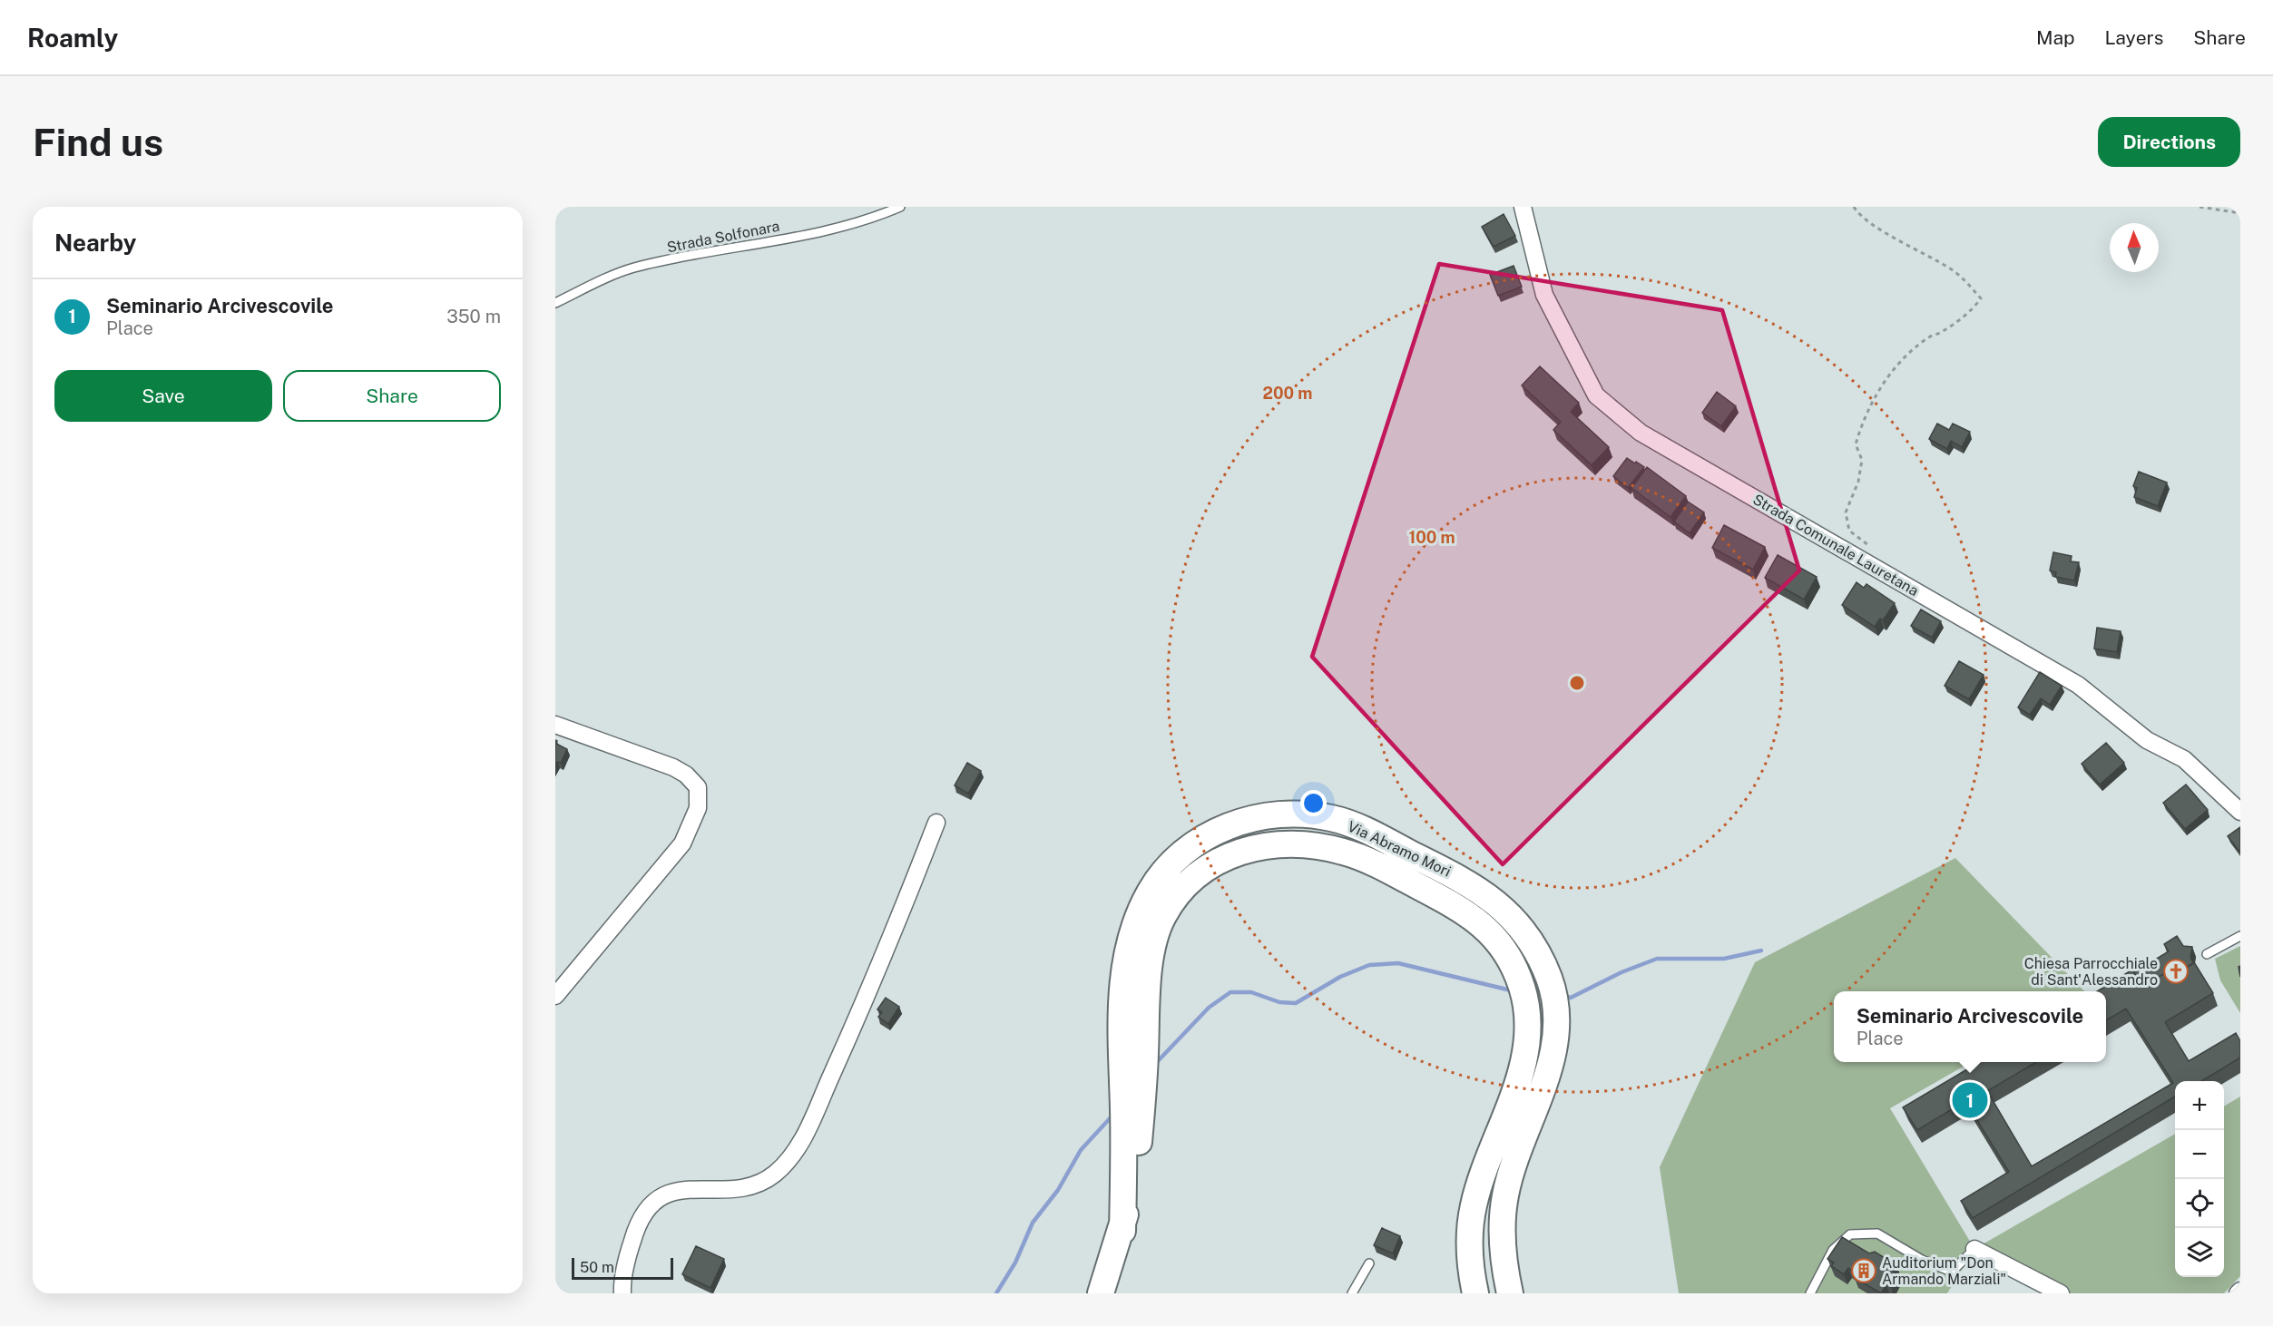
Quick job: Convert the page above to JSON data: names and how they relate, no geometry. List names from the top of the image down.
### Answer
{
  "streets": {
    "main road": ["Via Abramo Mori"],
    "street": ["Strada Comunale Lauretana"],
    "lane": ["Strada Solfonara"]
  },
  "places": {
    "church": ["Chiesa Parrocchiale di Sant'Alessandro"],
    "building": ["Auditorium \"Don Armando Marziali\""]
  },
  "scale_bar": "50 m",
  "north": "top",
  "page": {
    "header": "Roamly",
    "nav": ["Map", "Layers", "Share"],
    "buttons": [
      "Directions",
      ["Save", "Share"]
    ],
    "title": "Find us",
    "heading": "Nearby",
    "list": [
      {
        "mark": "1",
        "name": "Seminario Arcivescovile",
        "note": "Place",
        "value": "350 m"
      }
    ],
    "popup": ["Seminario Arcivescovile", "Place"],
    "pins": "1",
    "map_buttons": ["+", "−"],
    "scale": "50 m"
  },
  "rings": ["200 m", "100 m"]
}
